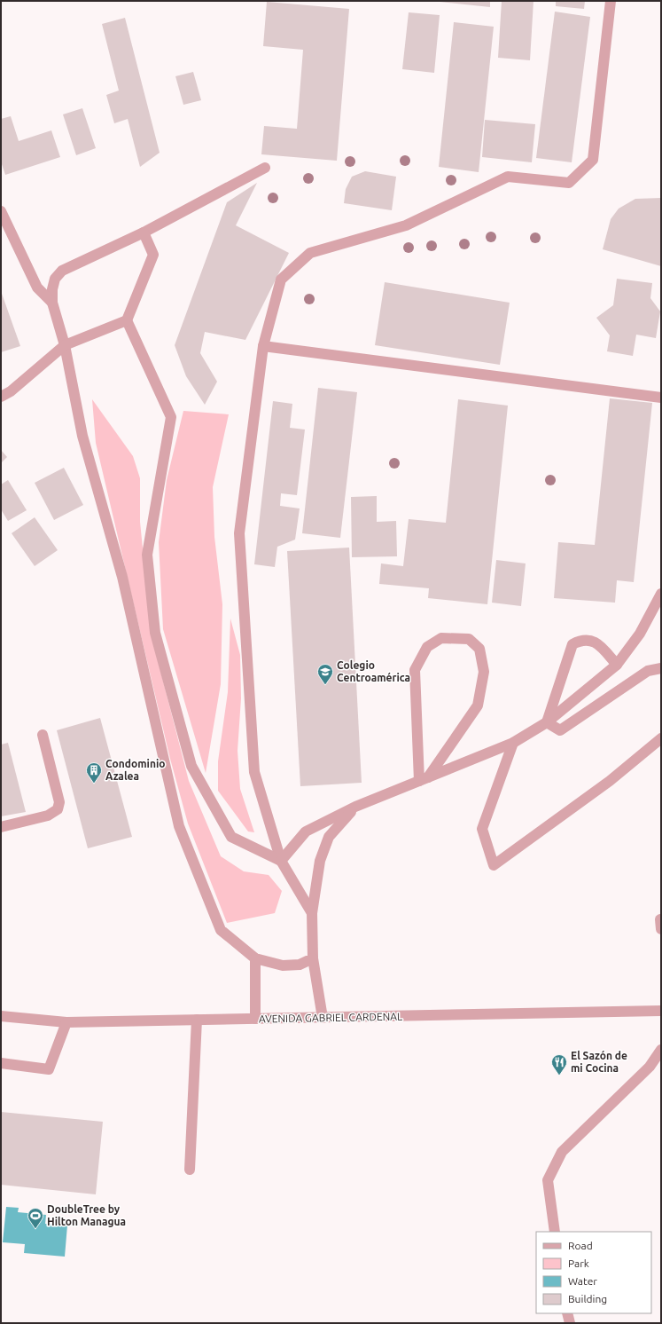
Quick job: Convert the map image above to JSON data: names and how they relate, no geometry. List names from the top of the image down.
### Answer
{
  "streets": {
    "street": ["AVENIDA GABRIEL CARDENAL"]
  },
  "places": {
    "school or university": ["Colegio Centroamérica"],
    "building": ["Condominio Azalea"],
    "restaurant": ["El Sazón de mi Cocina"],
    "sports": ["DoubleTree by Hilton Managua"]
  },
  "legend": [
    "Road",
    "Park",
    "Water",
    "Building"
  ]
}
